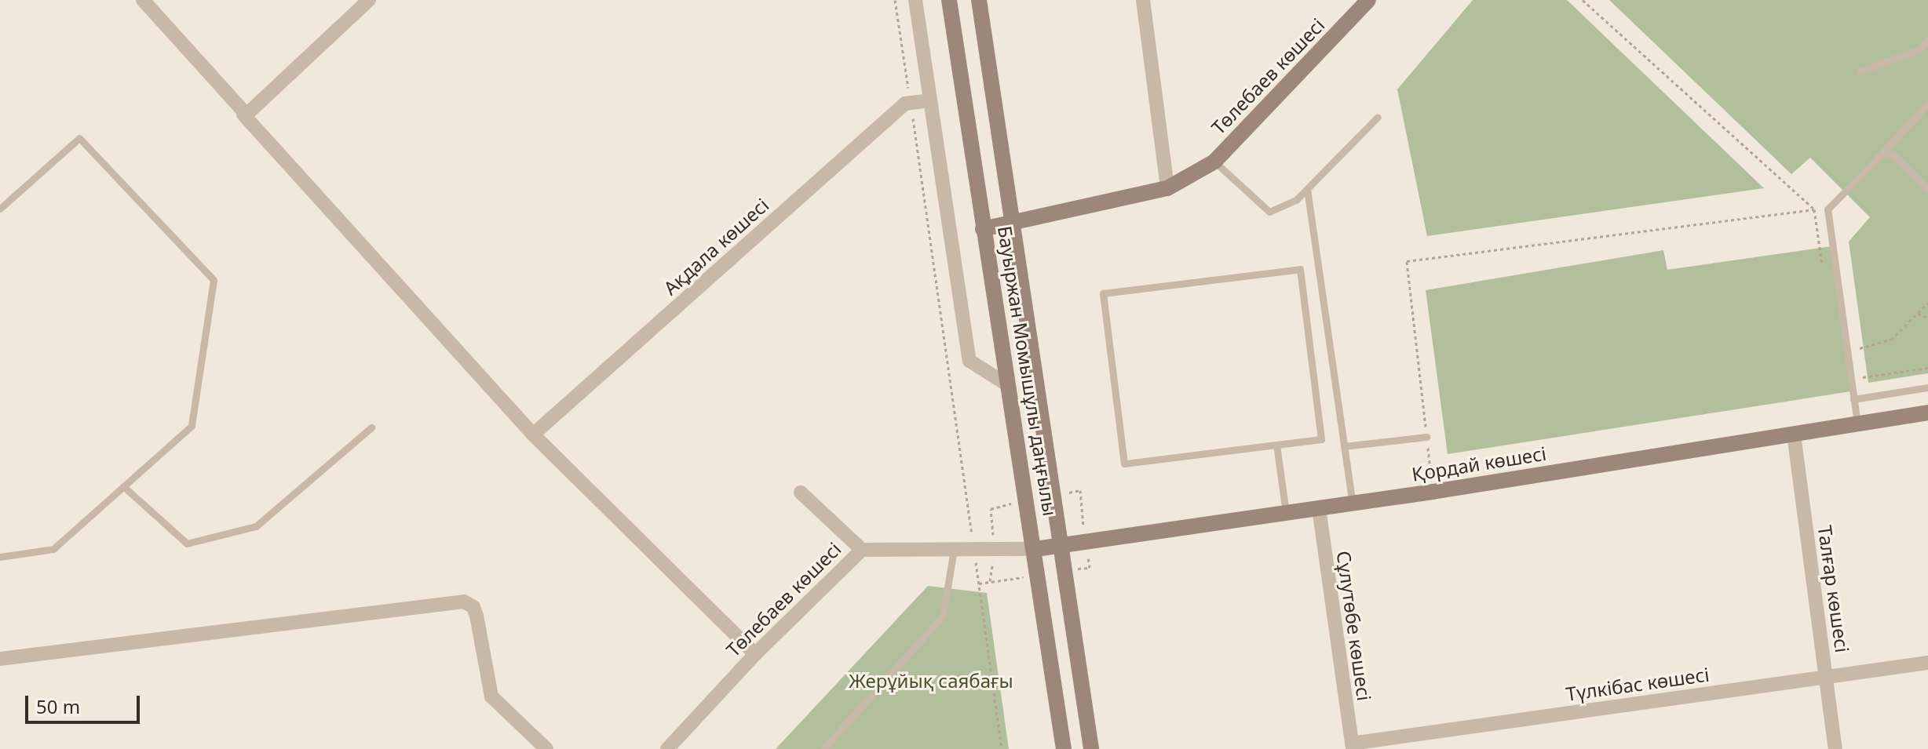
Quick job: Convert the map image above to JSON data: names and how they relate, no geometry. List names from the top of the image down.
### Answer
{
  "streets": {
    "main road": ["Төлебаев көшесі", "Бауыржан Момышұлы даңғылы", "Қордай көшесі"],
    "street": [
      "Ақдала көшесі",
      "Талғар көшесі",
      "Сұлутөбе көшесі",
      "Түлкібас көшесі"
    ]
  },
  "crossings": [
    ["Төлебаев көшесі", "Бауыржан Момышұлы даңғылы"],
    ["Төлебаев көшесі", "Қордай көшесі"],
    ["Бауыржан Момышұлы даңғылы", "Қордай көшесі"],
    ["Қордай көшесі", "Талғар көшесі"],
    ["Қордай көшесі", "Сұлутөбе көшесі"],
    ["Талғар көшесі", "Түлкібас көшесі"],
    ["Сұлутөбе көшесі", "Түлкібас көшесі"]
  ],
  "parks": ["Жерұйық саябағы"],
  "scale_bar": "50 m"
}
